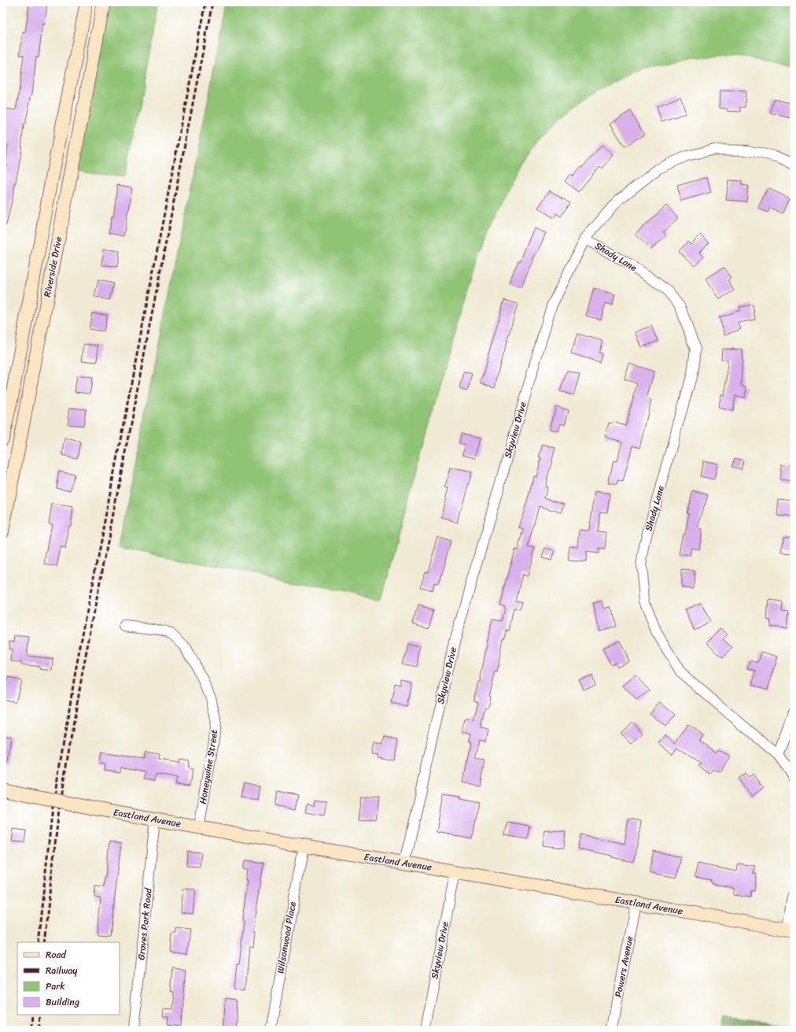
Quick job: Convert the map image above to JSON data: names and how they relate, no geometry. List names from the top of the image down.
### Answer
{
  "streets": {
    "street": [
      "Shady Lane",
      "Riverside Drive",
      "Skyview Drive",
      "Honeywine Street",
      "Eastland Avenue",
      "Groves Park Road",
      "Wilsonwood Place",
      "Powers Avenue"
    ]
  },
  "crossings": [
    ["Shady Lane", "Skyview Drive"],
    ["Skyview Drive", "Eastland Avenue"],
    ["Honeywine Street", "Eastland Avenue"],
    ["Eastland Avenue", "Groves Park Road"],
    ["Eastland Avenue", "Wilsonwood Place"],
    ["Eastland Avenue", "Powers Avenue"]
  ],
  "legend": [
    "Road",
    "Railway",
    "Park",
    "Building"
  ]
}
